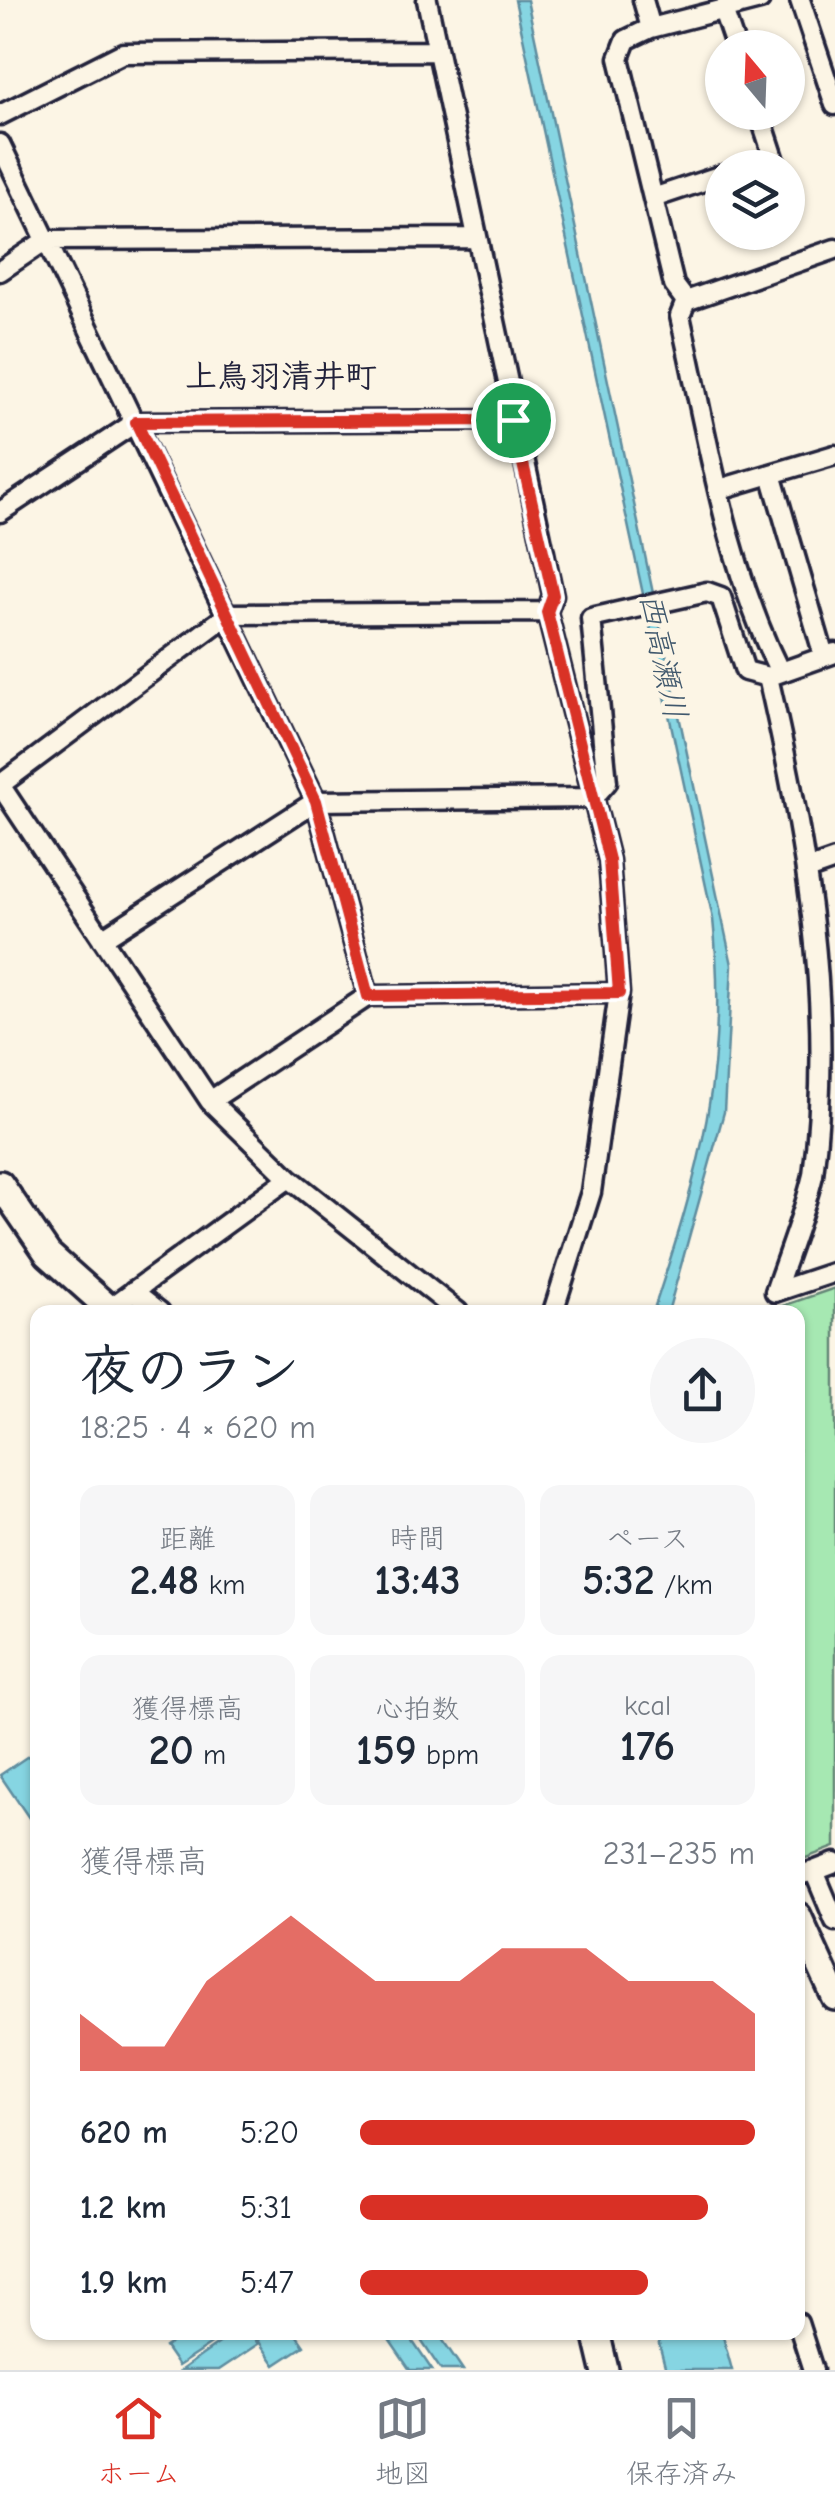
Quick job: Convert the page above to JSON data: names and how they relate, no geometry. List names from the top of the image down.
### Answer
{
  "districts": ["上鳥羽清井町"],
  "water": ["西高瀬川"],
  "north": "top",
  "page": {
    "heading": ["夜のラン", "18:25 · 4 × 620 m"],
    "stats": [
      ["距離", "2.48 km"],
      ["時間", "13:43"],
      ["ペース", "5:32 /km"],
      ["獲得標高", "20 m"],
      ["心拍数", "159 bpm"],
      ["kcal", "176"]
    ],
    "chart": ["獲得標高", "231–235 m"],
    "list": [
      {
        "name": "620 m",
        "note": "5:20"
      },
      {
        "name": "1.2 km",
        "note": "5:31"
      },
      {
        "name": "1.9 km",
        "note": "5:47"
      }
    ],
    "tabs": ["ホーム", "地図", "保存済み"]
  }
}
